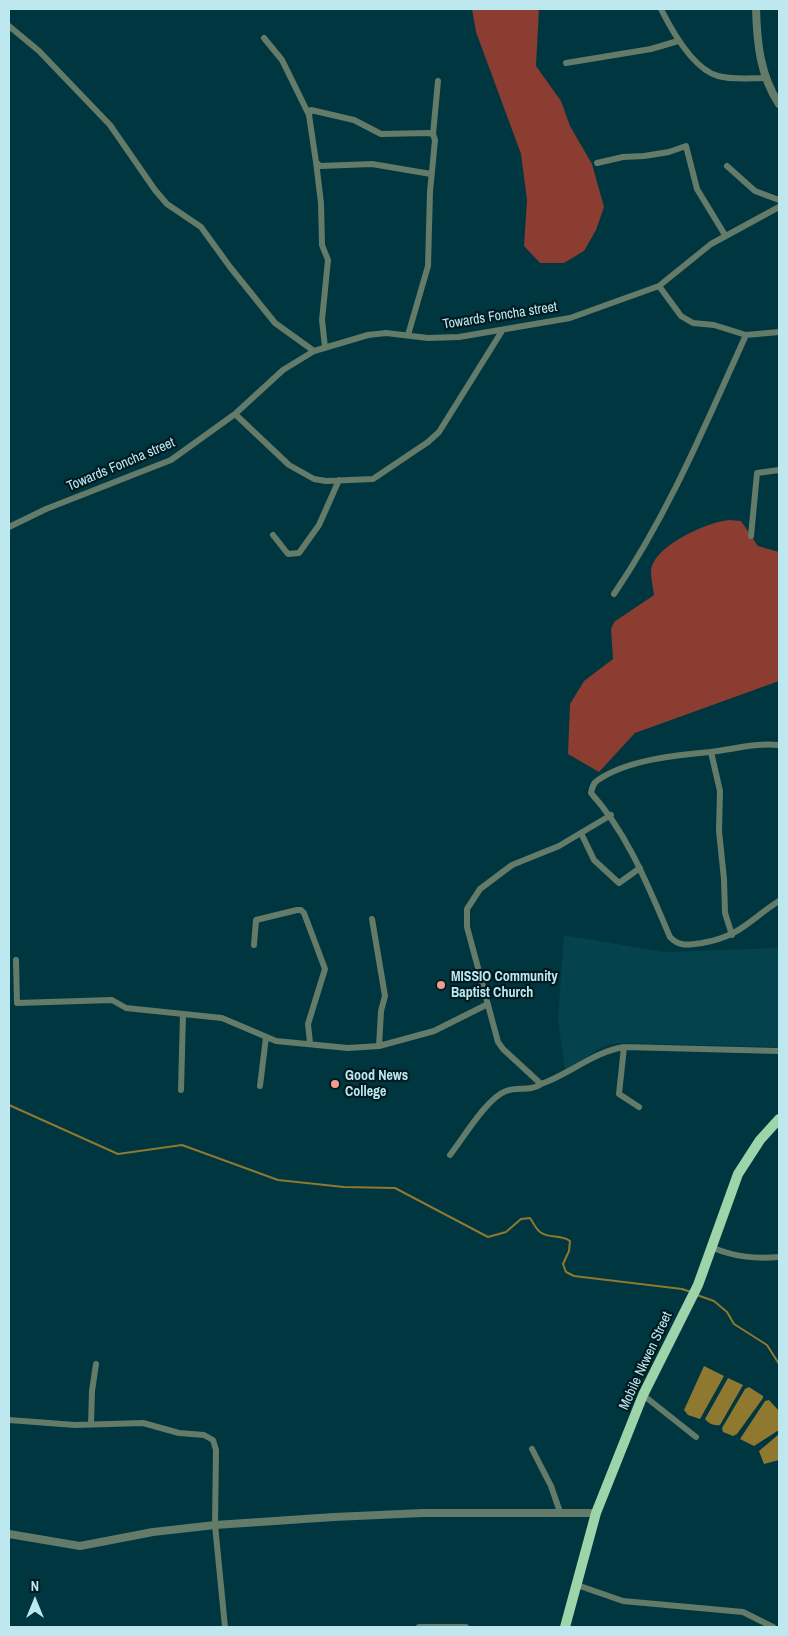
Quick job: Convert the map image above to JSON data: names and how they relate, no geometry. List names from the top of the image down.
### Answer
{
  "streets": {
    "highway": ["Mobile Nkwen Street"],
    "street": ["Towards Foncha street"]
  },
  "places": ["MISSIO Community Baptist Church", "Good News College"],
  "north": "top"
}
